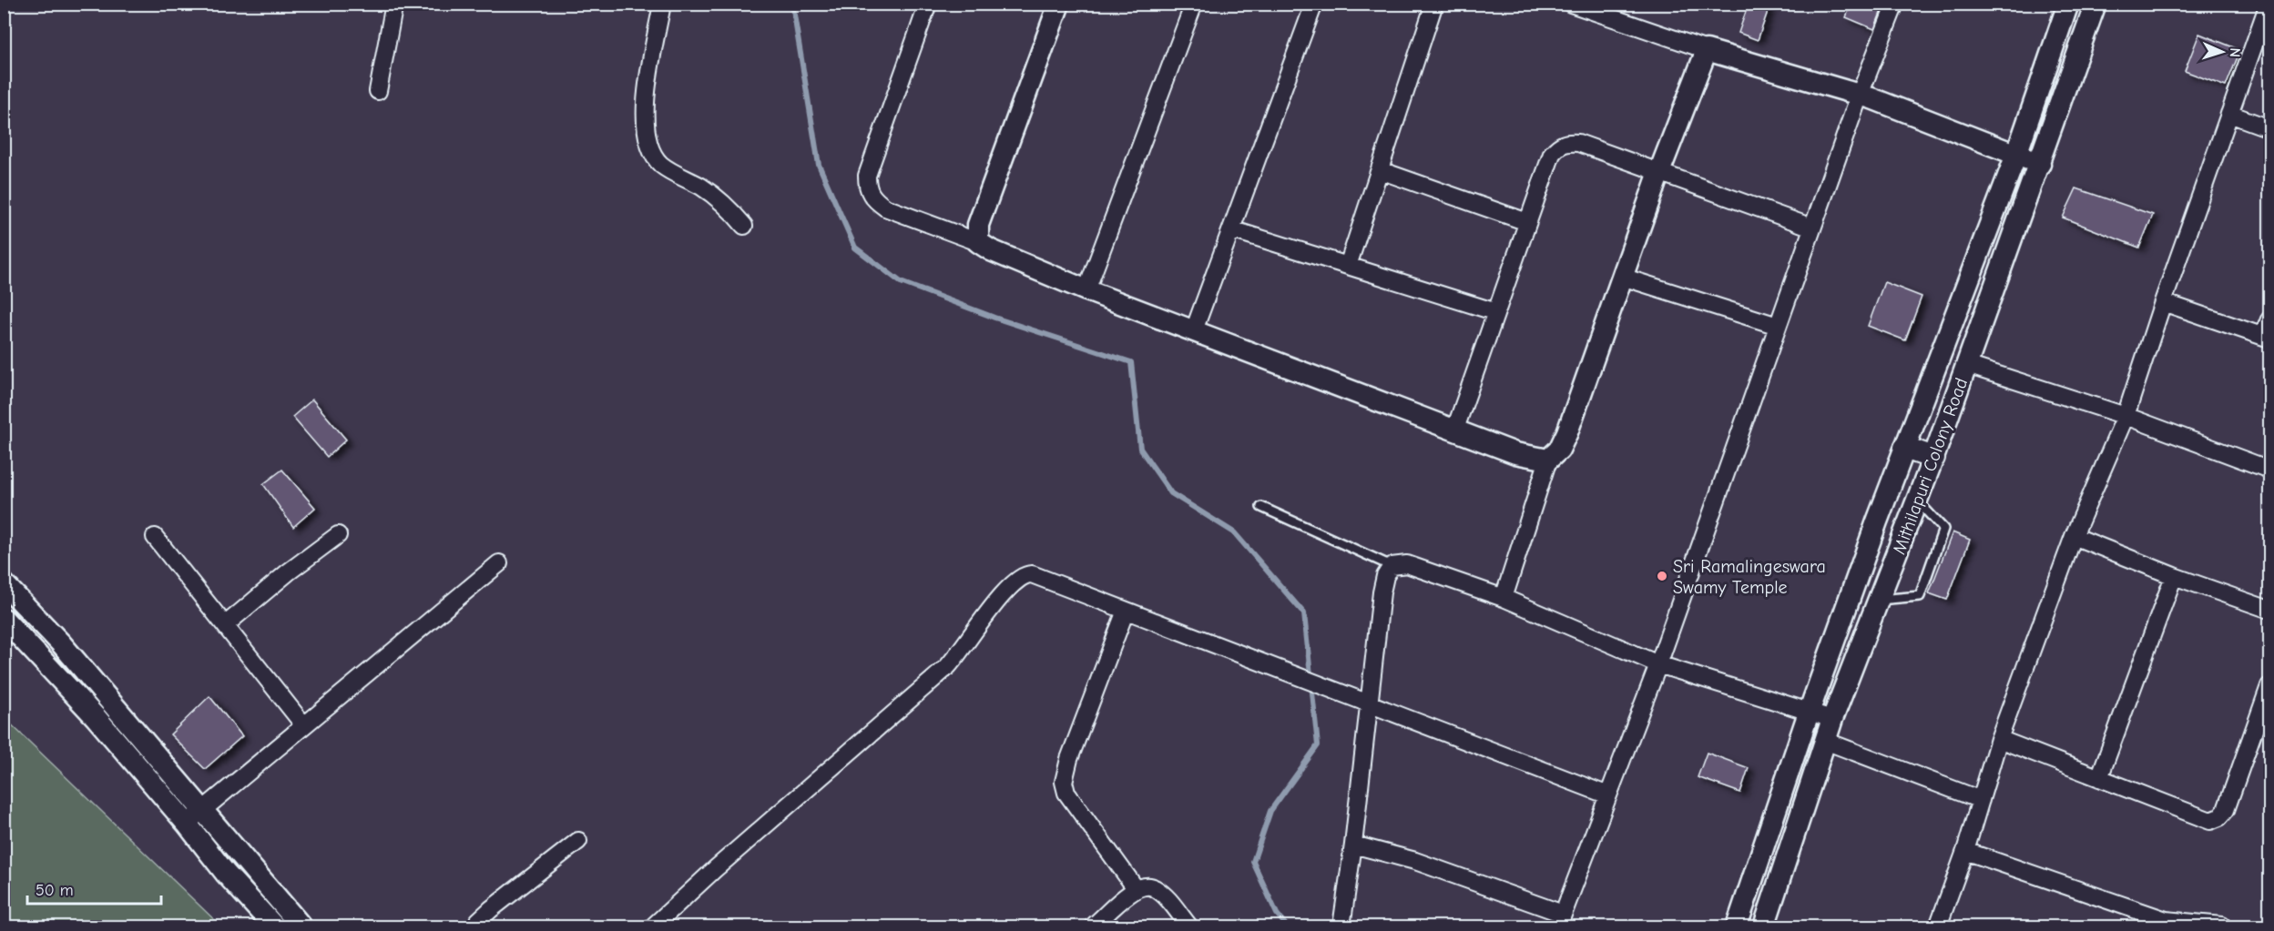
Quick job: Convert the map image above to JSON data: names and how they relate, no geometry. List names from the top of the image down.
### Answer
{
  "streets": {
    "street": ["Mithilapuri Colony Road"]
  },
  "places": ["Sri Ramalingeswara Swamy Temple"],
  "scale_bar": "50 m",
  "north": "right"
}
